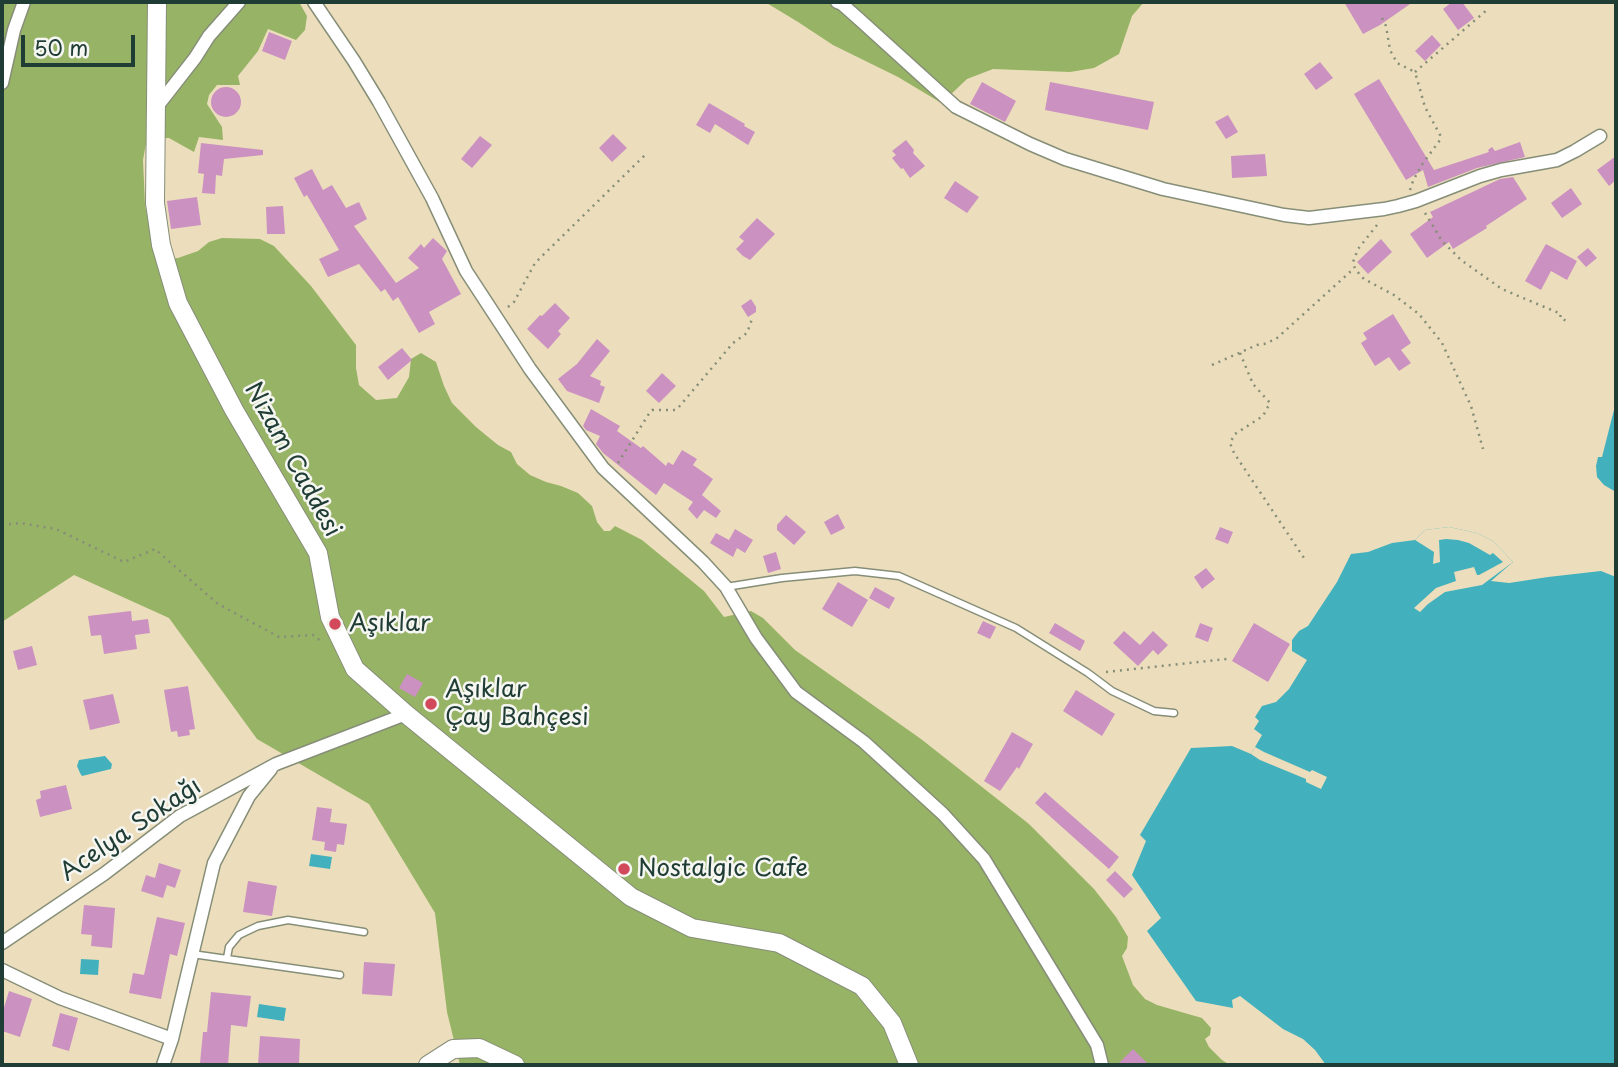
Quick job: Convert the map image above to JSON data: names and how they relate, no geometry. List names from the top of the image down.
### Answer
{
  "streets": {
    "street": ["Nizam Caddesi", "Acelya Sokağı"]
  },
  "crossings": [
    ["Nizam Caddesi", "Acelya Sokağı"]
  ],
  "places": ["Aşıklar", "Aşıklar Çay Bahçesi", "Nostalgic Cafe"],
  "scale_bar": "50 m"
}
